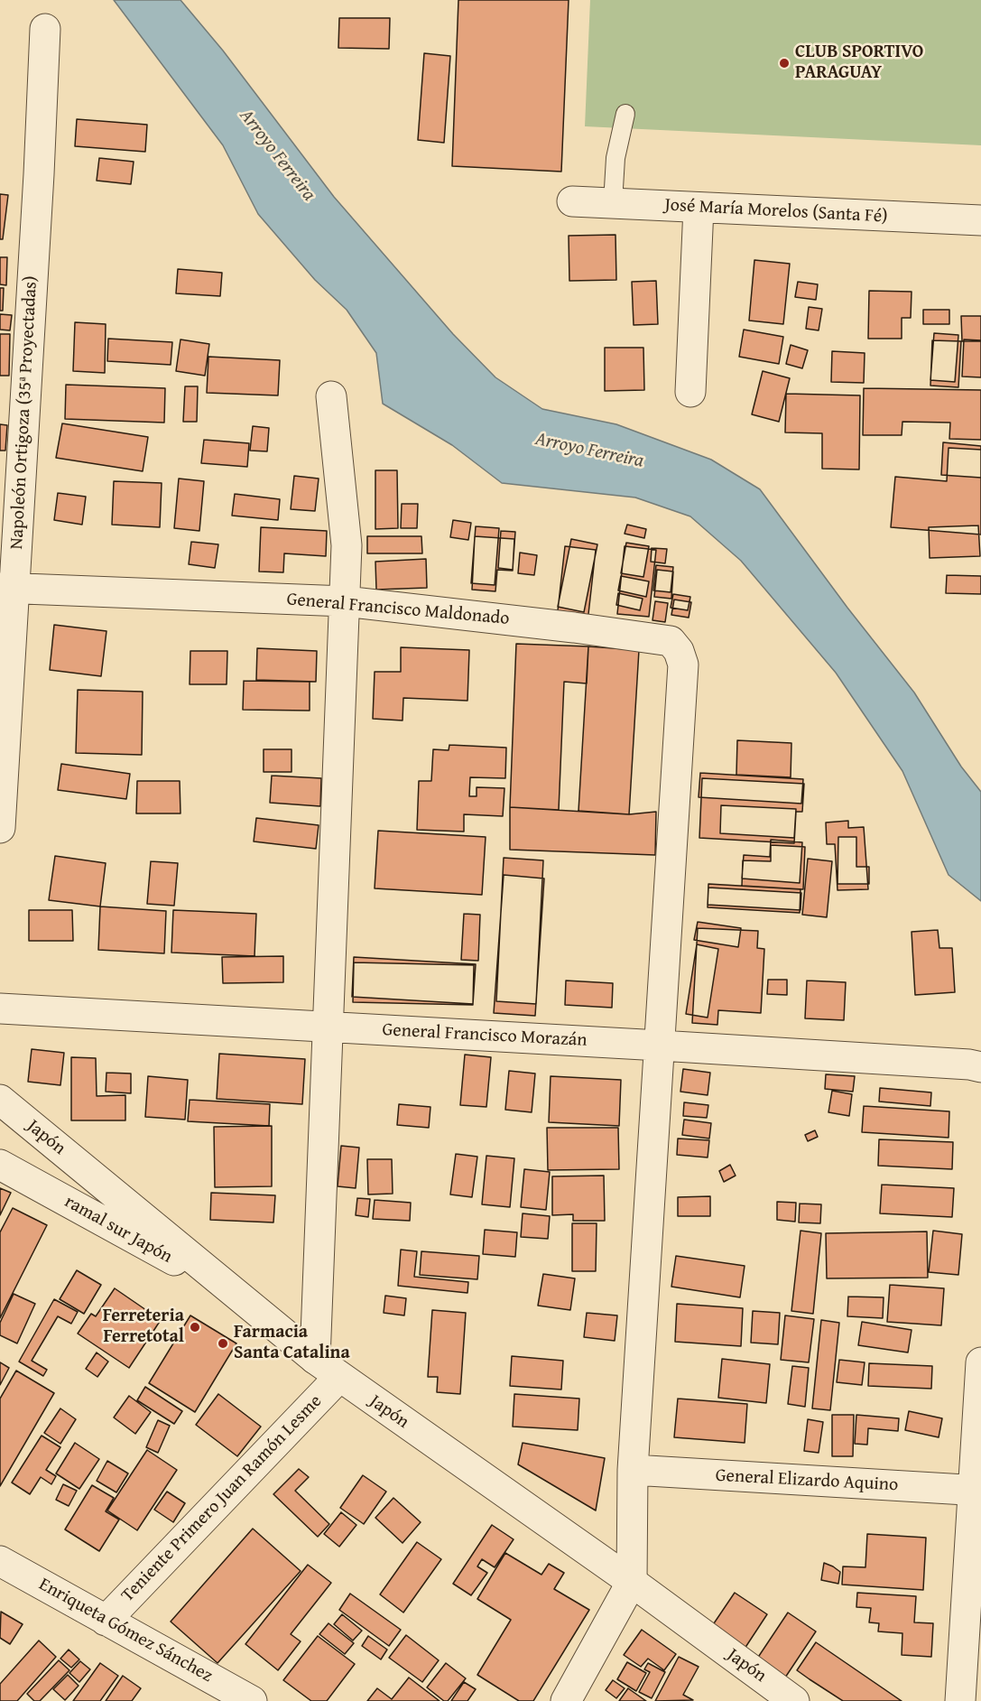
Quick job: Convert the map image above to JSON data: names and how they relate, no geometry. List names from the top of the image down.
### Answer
{
  "streets": {
    "street": [
      "José María Morelos (Santa Fé)",
      "Napoleón Ortigoza (35ª Proyectadas)",
      "General Francisco Maldonado",
      "General Francisco Morazán",
      "Japón",
      "ramal sur Japón",
      "General Elizardo Aquino",
      "Teniente Primero Juan Ramón Lesme",
      "Enriqueta Gómez Sánchez"
    ]
  },
  "crossings": [
    ["Napoleón Ortigoza (35ª Proyectadas)", "General Francisco Maldonado"],
    ["General Francisco Maldonado", "General Francisco Morazán"],
    ["Japón", "ramal sur Japón"],
    ["Japón", "Teniente Primero Juan Ramón Lesme"],
    ["Teniente Primero Juan Ramón Lesme", "Enriqueta Gómez Sánchez"]
  ],
  "water": ["Arroyo Ferreira"],
  "places": ["CLUB SPORTIVO PARAGUAY", "Ferreteria Ferretotal", "Farmacia Santa Catalina"]
}
